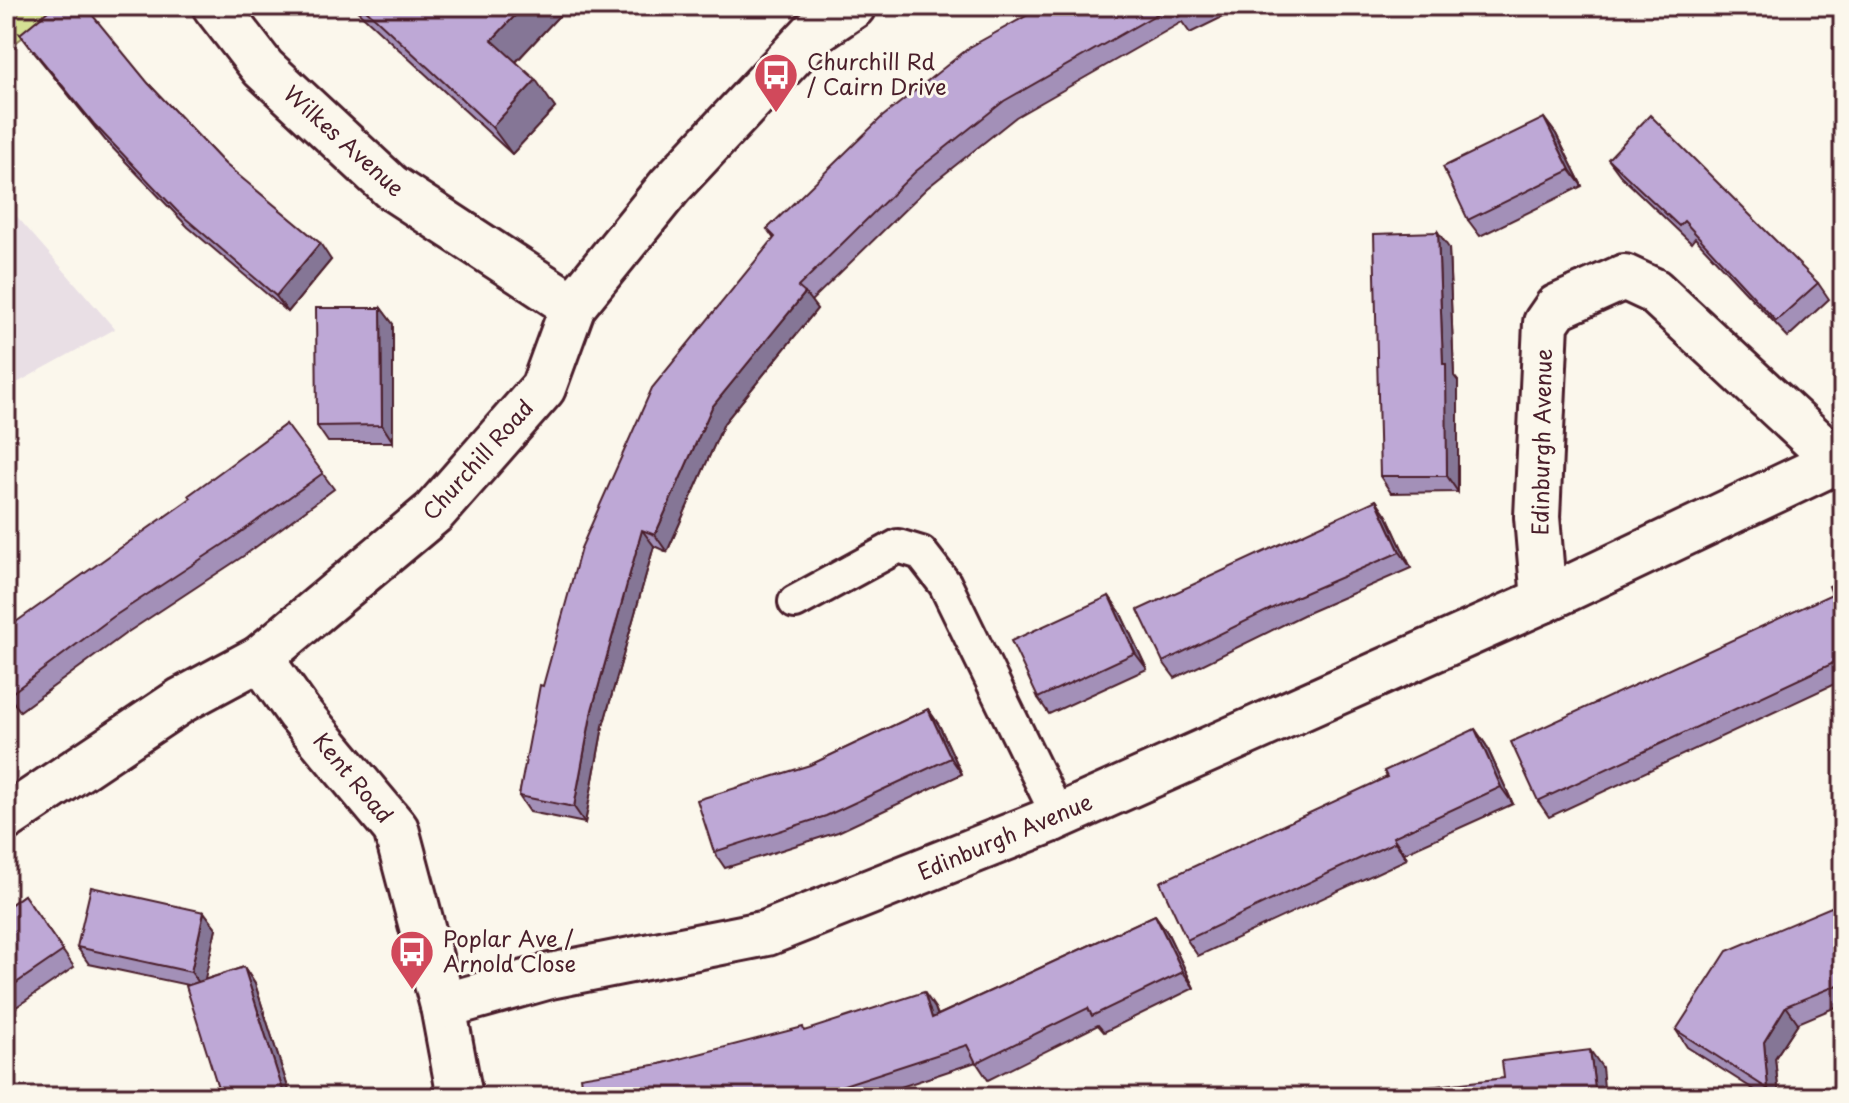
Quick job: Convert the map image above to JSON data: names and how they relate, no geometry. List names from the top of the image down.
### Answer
{
  "streets": {
    "street": [
      "Wilkes Avenue",
      "Edinburgh Avenue",
      "Churchill Road",
      "Kent Road"
    ]
  },
  "crossings": [
    ["Wilkes Avenue", "Churchill Road"],
    ["Edinburgh Avenue", "Kent Road"],
    ["Churchill Road", "Kent Road"]
  ],
  "places": {
    "bus stop": ["Churchill Rd / Cairn Drive", "Poplar Ave / Arnold Close"]
  }
}
